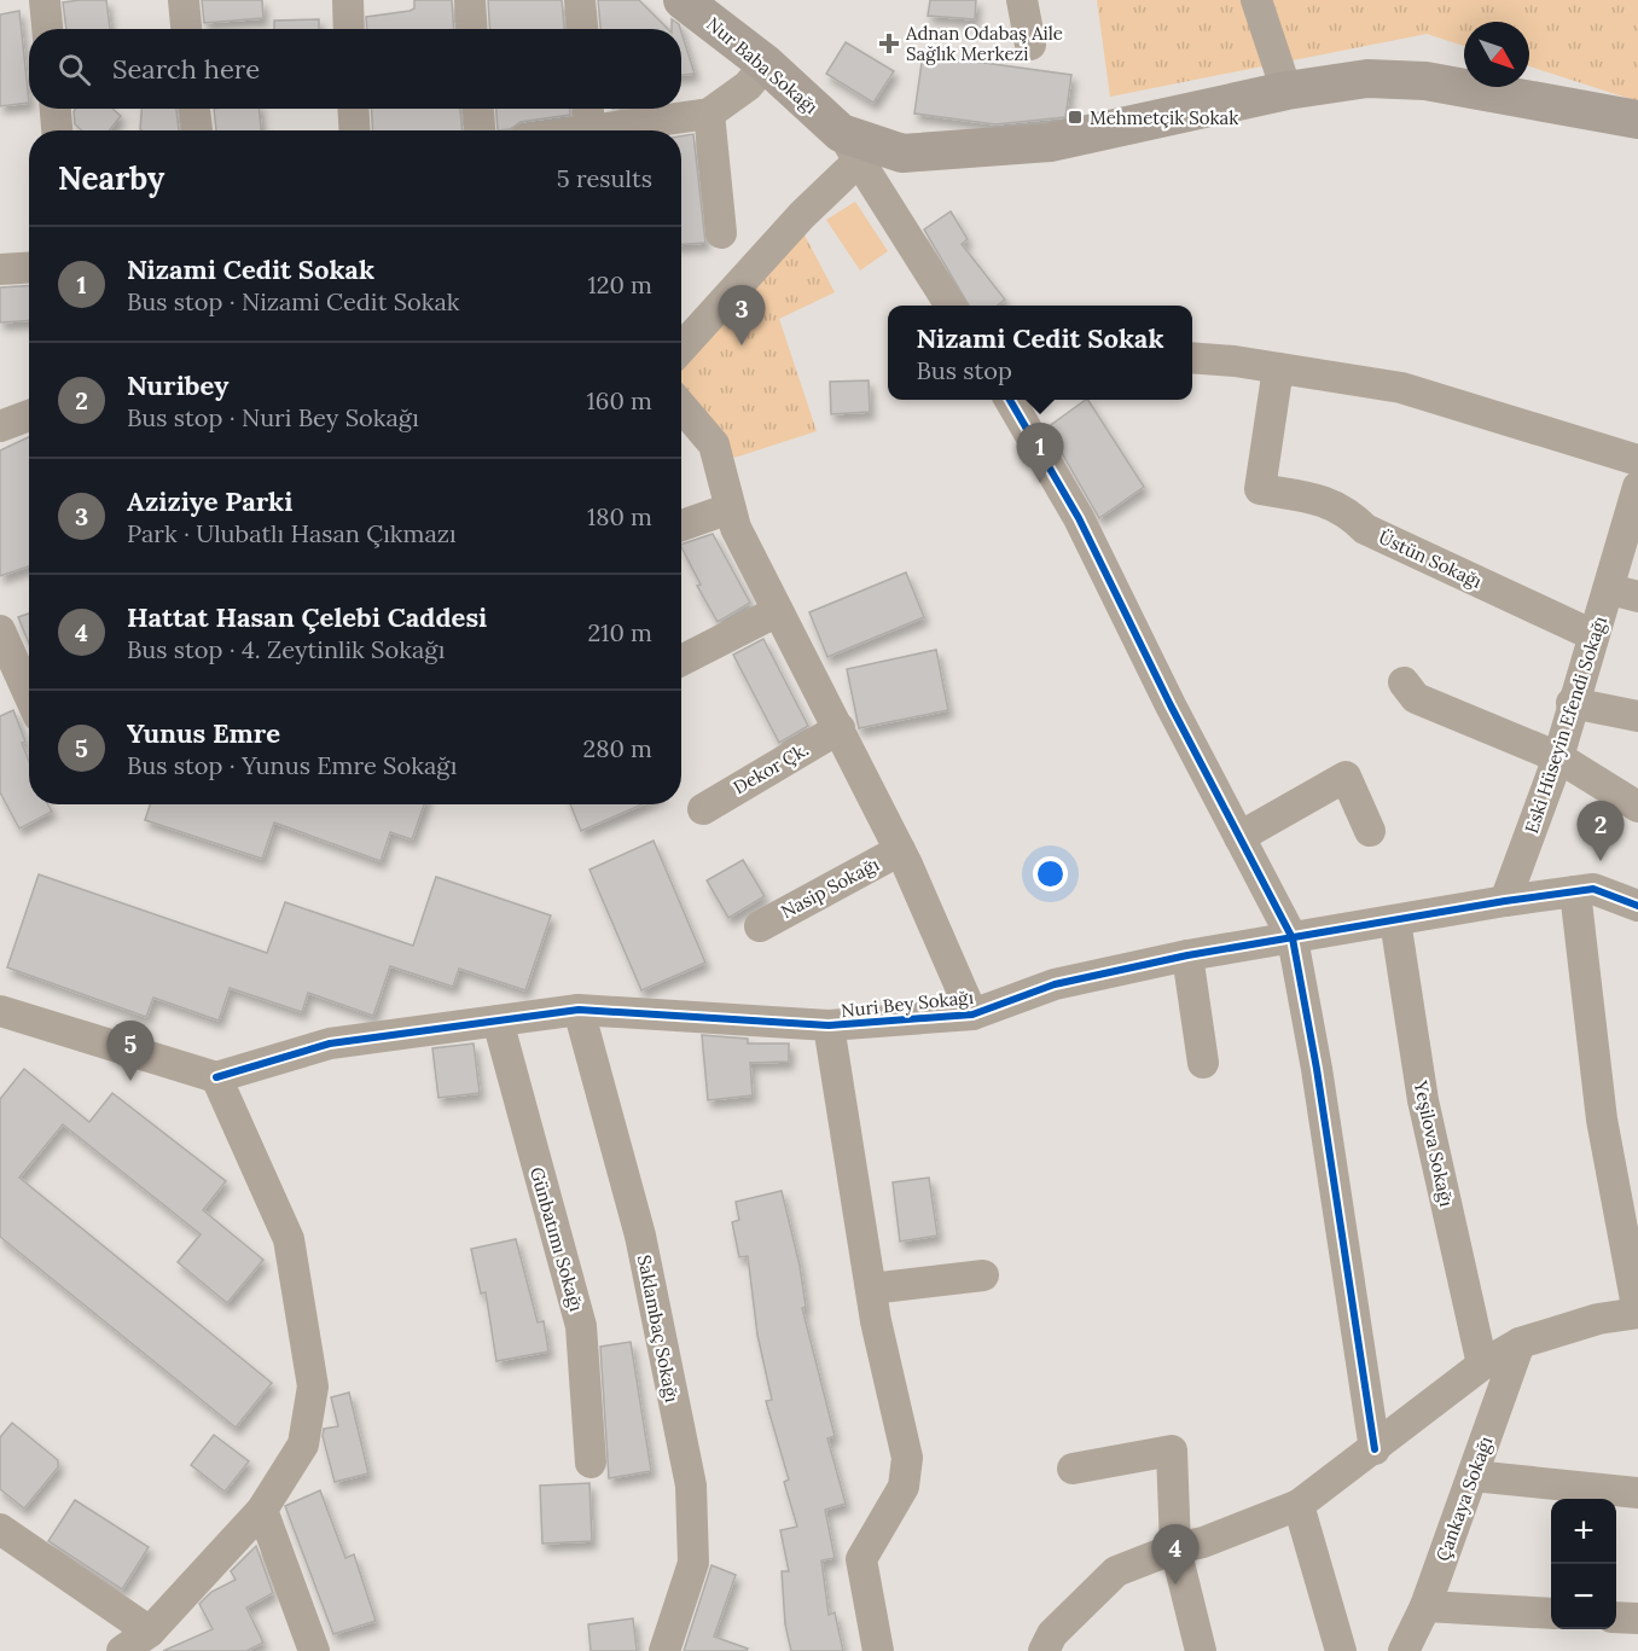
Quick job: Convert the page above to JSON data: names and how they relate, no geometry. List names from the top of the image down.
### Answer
{
  "streets": {
    "main road": ["Nur Baba Sokağı"],
    "street": [
      "Üstün Sokağı",
      "Eski Hüseyin Efendi Sokağı",
      "Dekor Çk.",
      "Nasip Sokağı",
      "Nuri Bey Sokağı",
      "Yeşilova Sokağı",
      "Günbatımı Sokağı",
      "Saklambaç Sokağı",
      "Çankaya Sokağı"
    ]
  },
  "crossings": [
    ["Üstün Sokağı", "Eski Hüseyin Efendi Sokağı"],
    ["Eski Hüseyin Efendi Sokağı", "Nuri Bey Sokağı"],
    ["Nuri Bey Sokağı", "Yeşilova Sokağı"],
    ["Nuri Bey Sokağı", "Günbatımı Sokağı"],
    ["Nuri Bey Sokağı", "Saklambaç Sokağı"]
  ],
  "places": {
    "health": ["Adnan Odabaş Aile Sağlık Merkezi"],
    "transit": ["Mehmetçik Sokak"]
  },
  "north": "bottom right",
  "page": {
    "search": "Search here",
    "heading": ["Nearby", "5 results"],
    "list": [
      {
        "mark": "1",
        "name": "Nizami Cedit Sokak",
        "note": "Bus stop · Nizami Cedit Sokak",
        "value": "120 m"
      },
      {
        "mark": "2",
        "name": "Nuribey",
        "note": "Bus stop · Nuri Bey Sokağı",
        "value": "160 m"
      },
      {
        "mark": "3",
        "name": "Aziziye Parki",
        "note": "Park · Ulubatlı Hasan Çıkmazı",
        "value": "180 m"
      },
      {
        "mark": "4",
        "name": "Hattat Hasan Çelebi Caddesi",
        "note": "Bus stop · 4. Zeytinlik Sokağı",
        "value": "210 m"
      },
      {
        "mark": "5",
        "name": "Yunus Emre",
        "note": "Bus stop · Yunus Emre Sokağı",
        "value": "280 m"
      }
    ],
    "pins": [
      "3",
      "1",
      "2",
      "5",
      "4"
    ],
    "popup": ["Nizami Cedit Sokak", "Bus stop"],
    "map_buttons": ["+", "−"]
  }
}
